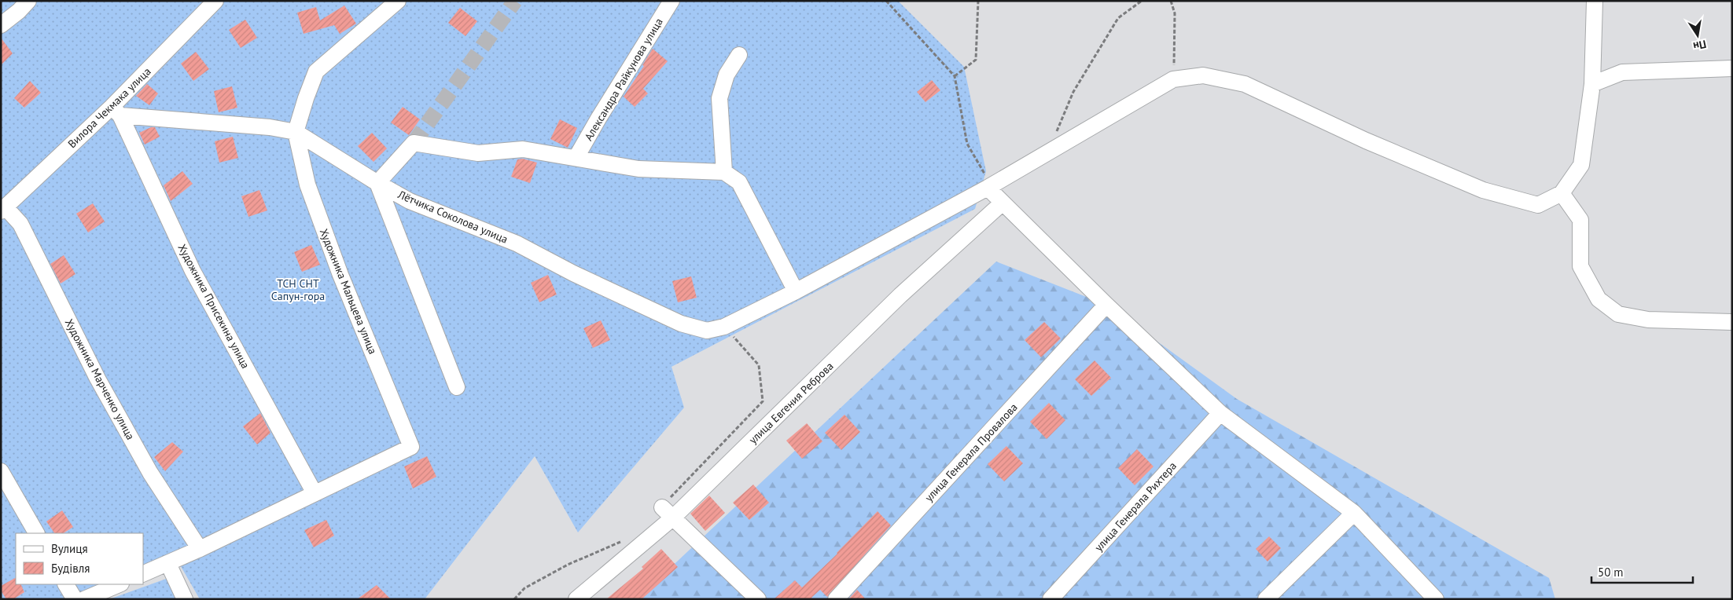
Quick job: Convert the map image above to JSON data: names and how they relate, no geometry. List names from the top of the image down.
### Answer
{
  "streets": {
    "street": [
      "Александра Райкунова улица",
      "Вилора Чекмака улица",
      "Лётчика Соколова улица",
      "Художника Мальцева улица",
      "Художника Присекина улица",
      "Художника Марченко улица",
      "улица Евгения Реброва",
      "улица Генерала Провалова",
      "улица Генерала Рихтера"
    ]
  },
  "crossings": [
    ["Вилора Чекмака улица", "Лётчика Соколова улица"],
    ["Вилора Чекмака улица", "Художника Присекина улица"],
    ["Вилора Чекмака улица", "Художника Марченко улица"],
    ["Лётчика Соколова улица", "Художника Мальцева улица"],
    ["Лётчика Соколова улица", "Художника Присекина улица"],
    ["Художника Мальцева улица", "Художника Присекина улица"]
  ],
  "parks": ["ТСН СНТ Сапун-гора"],
  "legend": ["Вулиця", "Будівля"],
  "scale_bar": "50 m",
  "north": "bottom"
}
